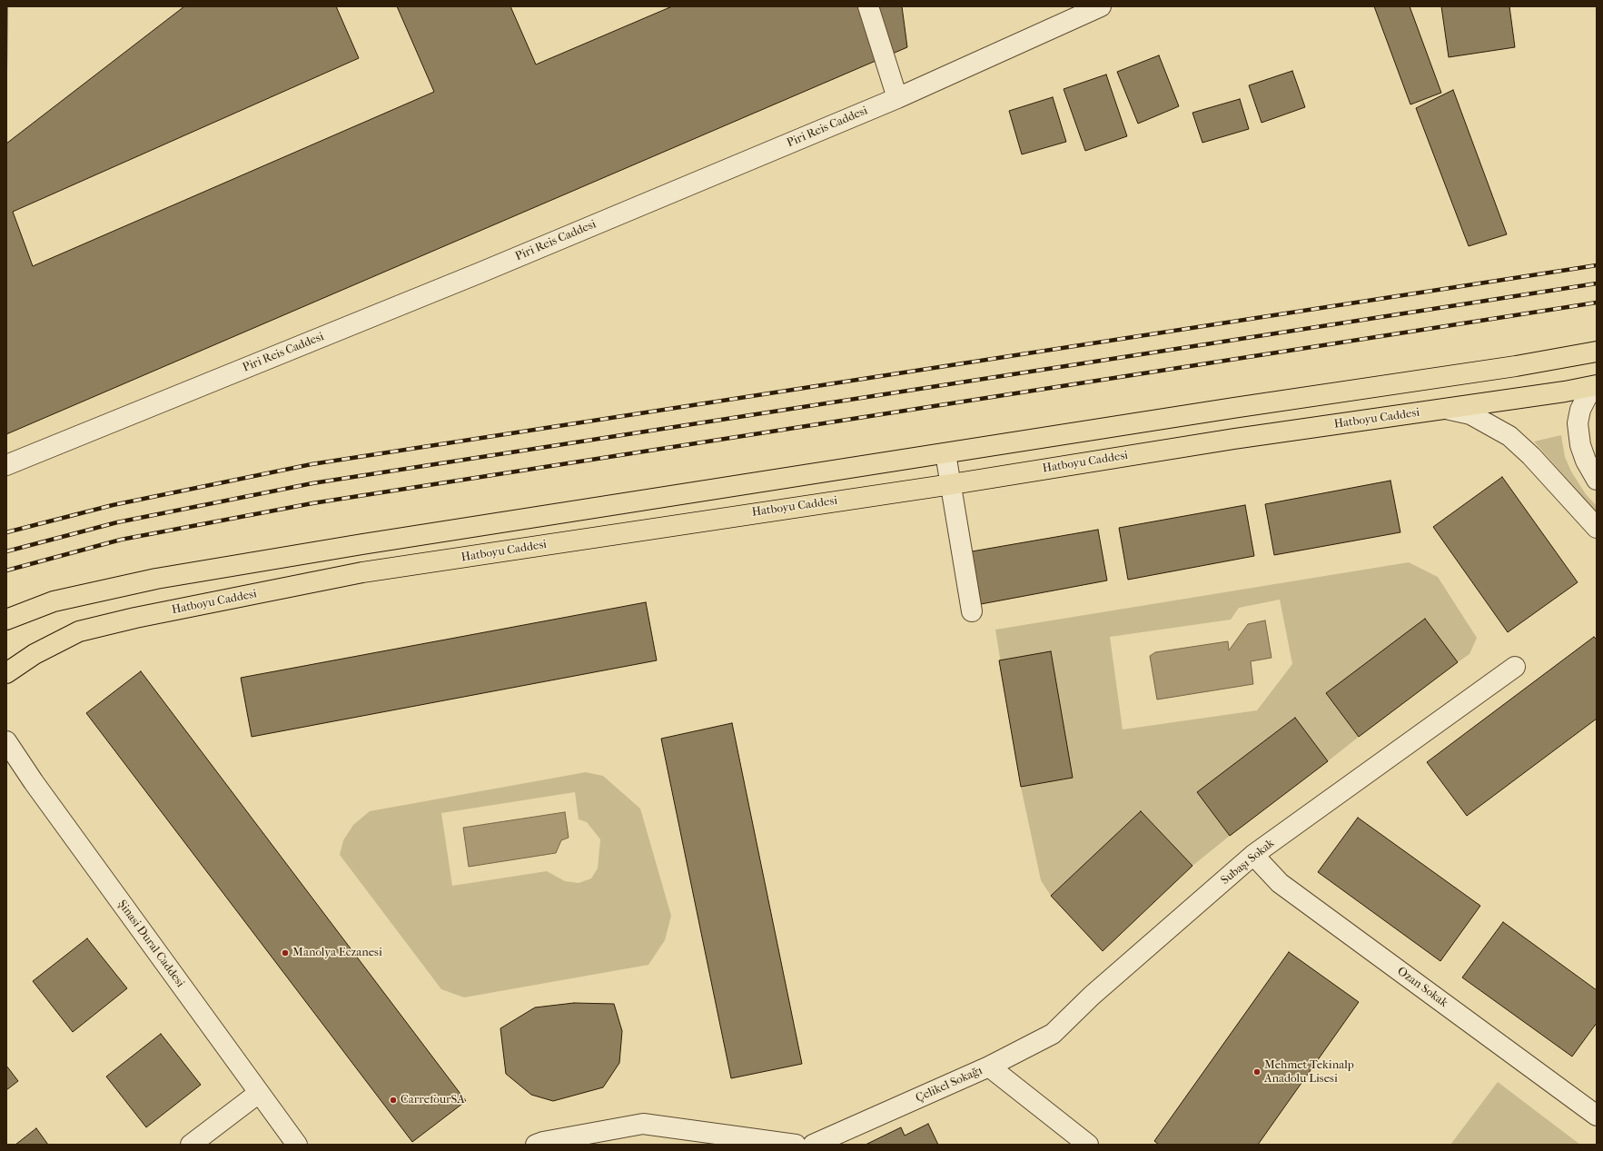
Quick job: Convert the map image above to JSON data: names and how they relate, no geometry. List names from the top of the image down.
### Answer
{
  "streets": {
    "main road": ["Hatboyu Caddesi"],
    "street": [
      "Piri Reis Caddesi",
      "Subaşı Sokak",
      "Şinasi Dural Caddesi",
      "Ozan Sokak",
      "Çelikel Sokağı"
    ]
  },
  "crossings": [
    ["Subaşı Sokak", "Ozan Sokak"],
    ["Subaşı Sokak", "Çelikel Sokağı"]
  ],
  "places": ["Manolya Eczanesi", "Mehmet Tekinalp Anadolu Lisesi", "CarrefourSA"]
}
